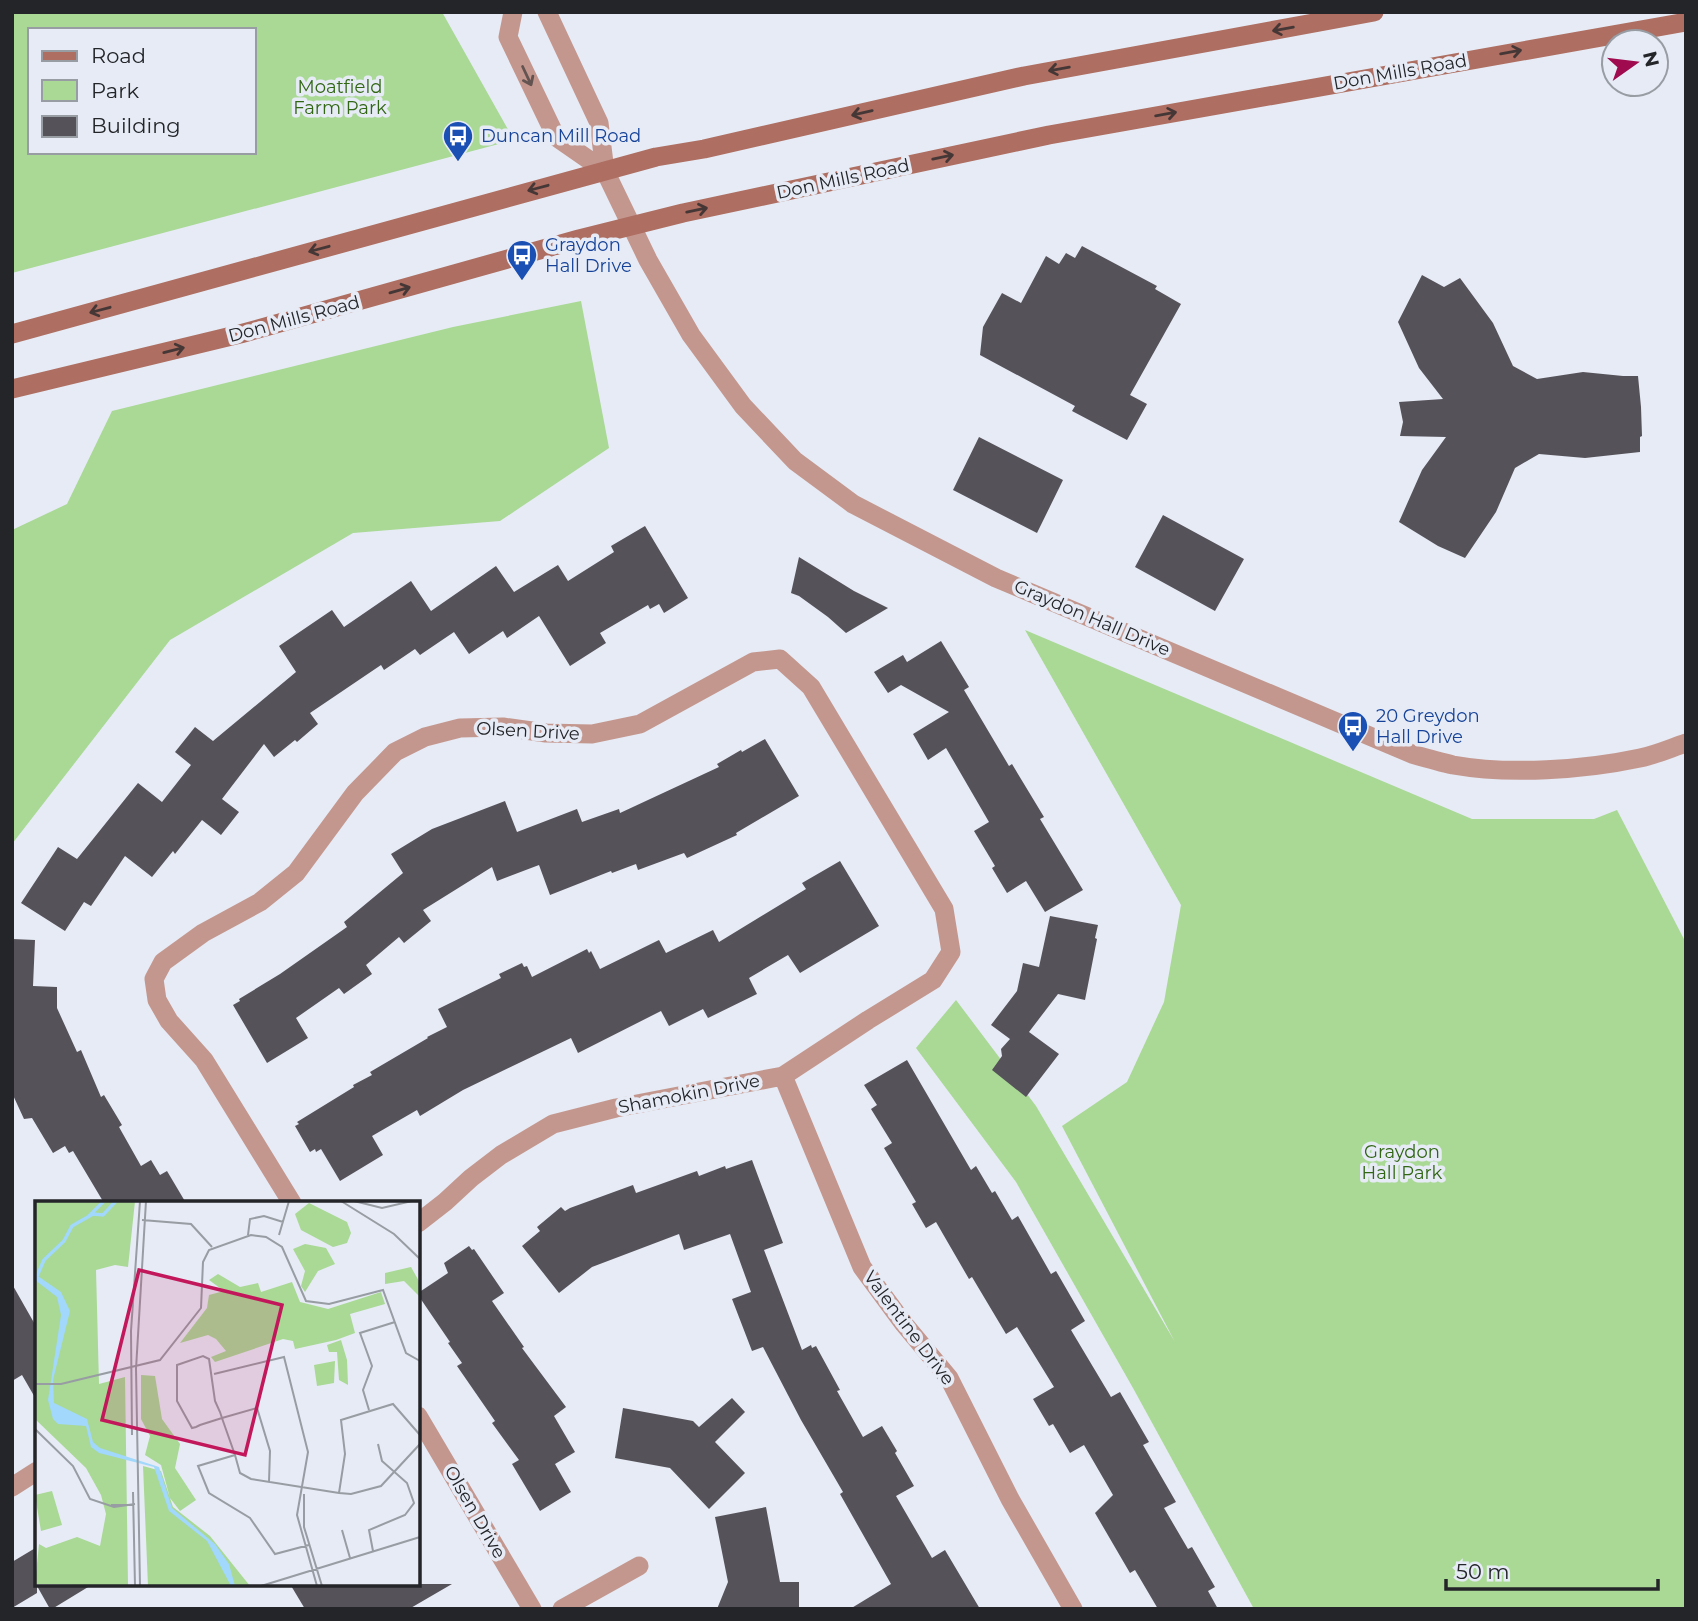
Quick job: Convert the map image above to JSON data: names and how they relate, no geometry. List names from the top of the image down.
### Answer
{
  "streets": {
    "main road": ["Don Mills Road"],
    "street": [
      "Graydon Hall Drive",
      "Olsen Drive",
      "Shamokin Drive",
      "Valentine Drive"
    ]
  },
  "crossings": [
    ["Don Mills Road", "Graydon Hall Drive"],
    ["Olsen Drive", "Shamokin Drive"],
    ["Shamokin Drive", "Valentine Drive"]
  ],
  "parks": ["Moatfield Farm Park", "Graydon Hall Park"],
  "places": {
    "bus stop": ["Duncan Mill Road", "Graydon Hall Drive", "20 Greydon Hall Drive"]
  },
  "legend": ["Road", "Park", "Building"],
  "scale_bar": "50 m",
  "north": "right"
}
